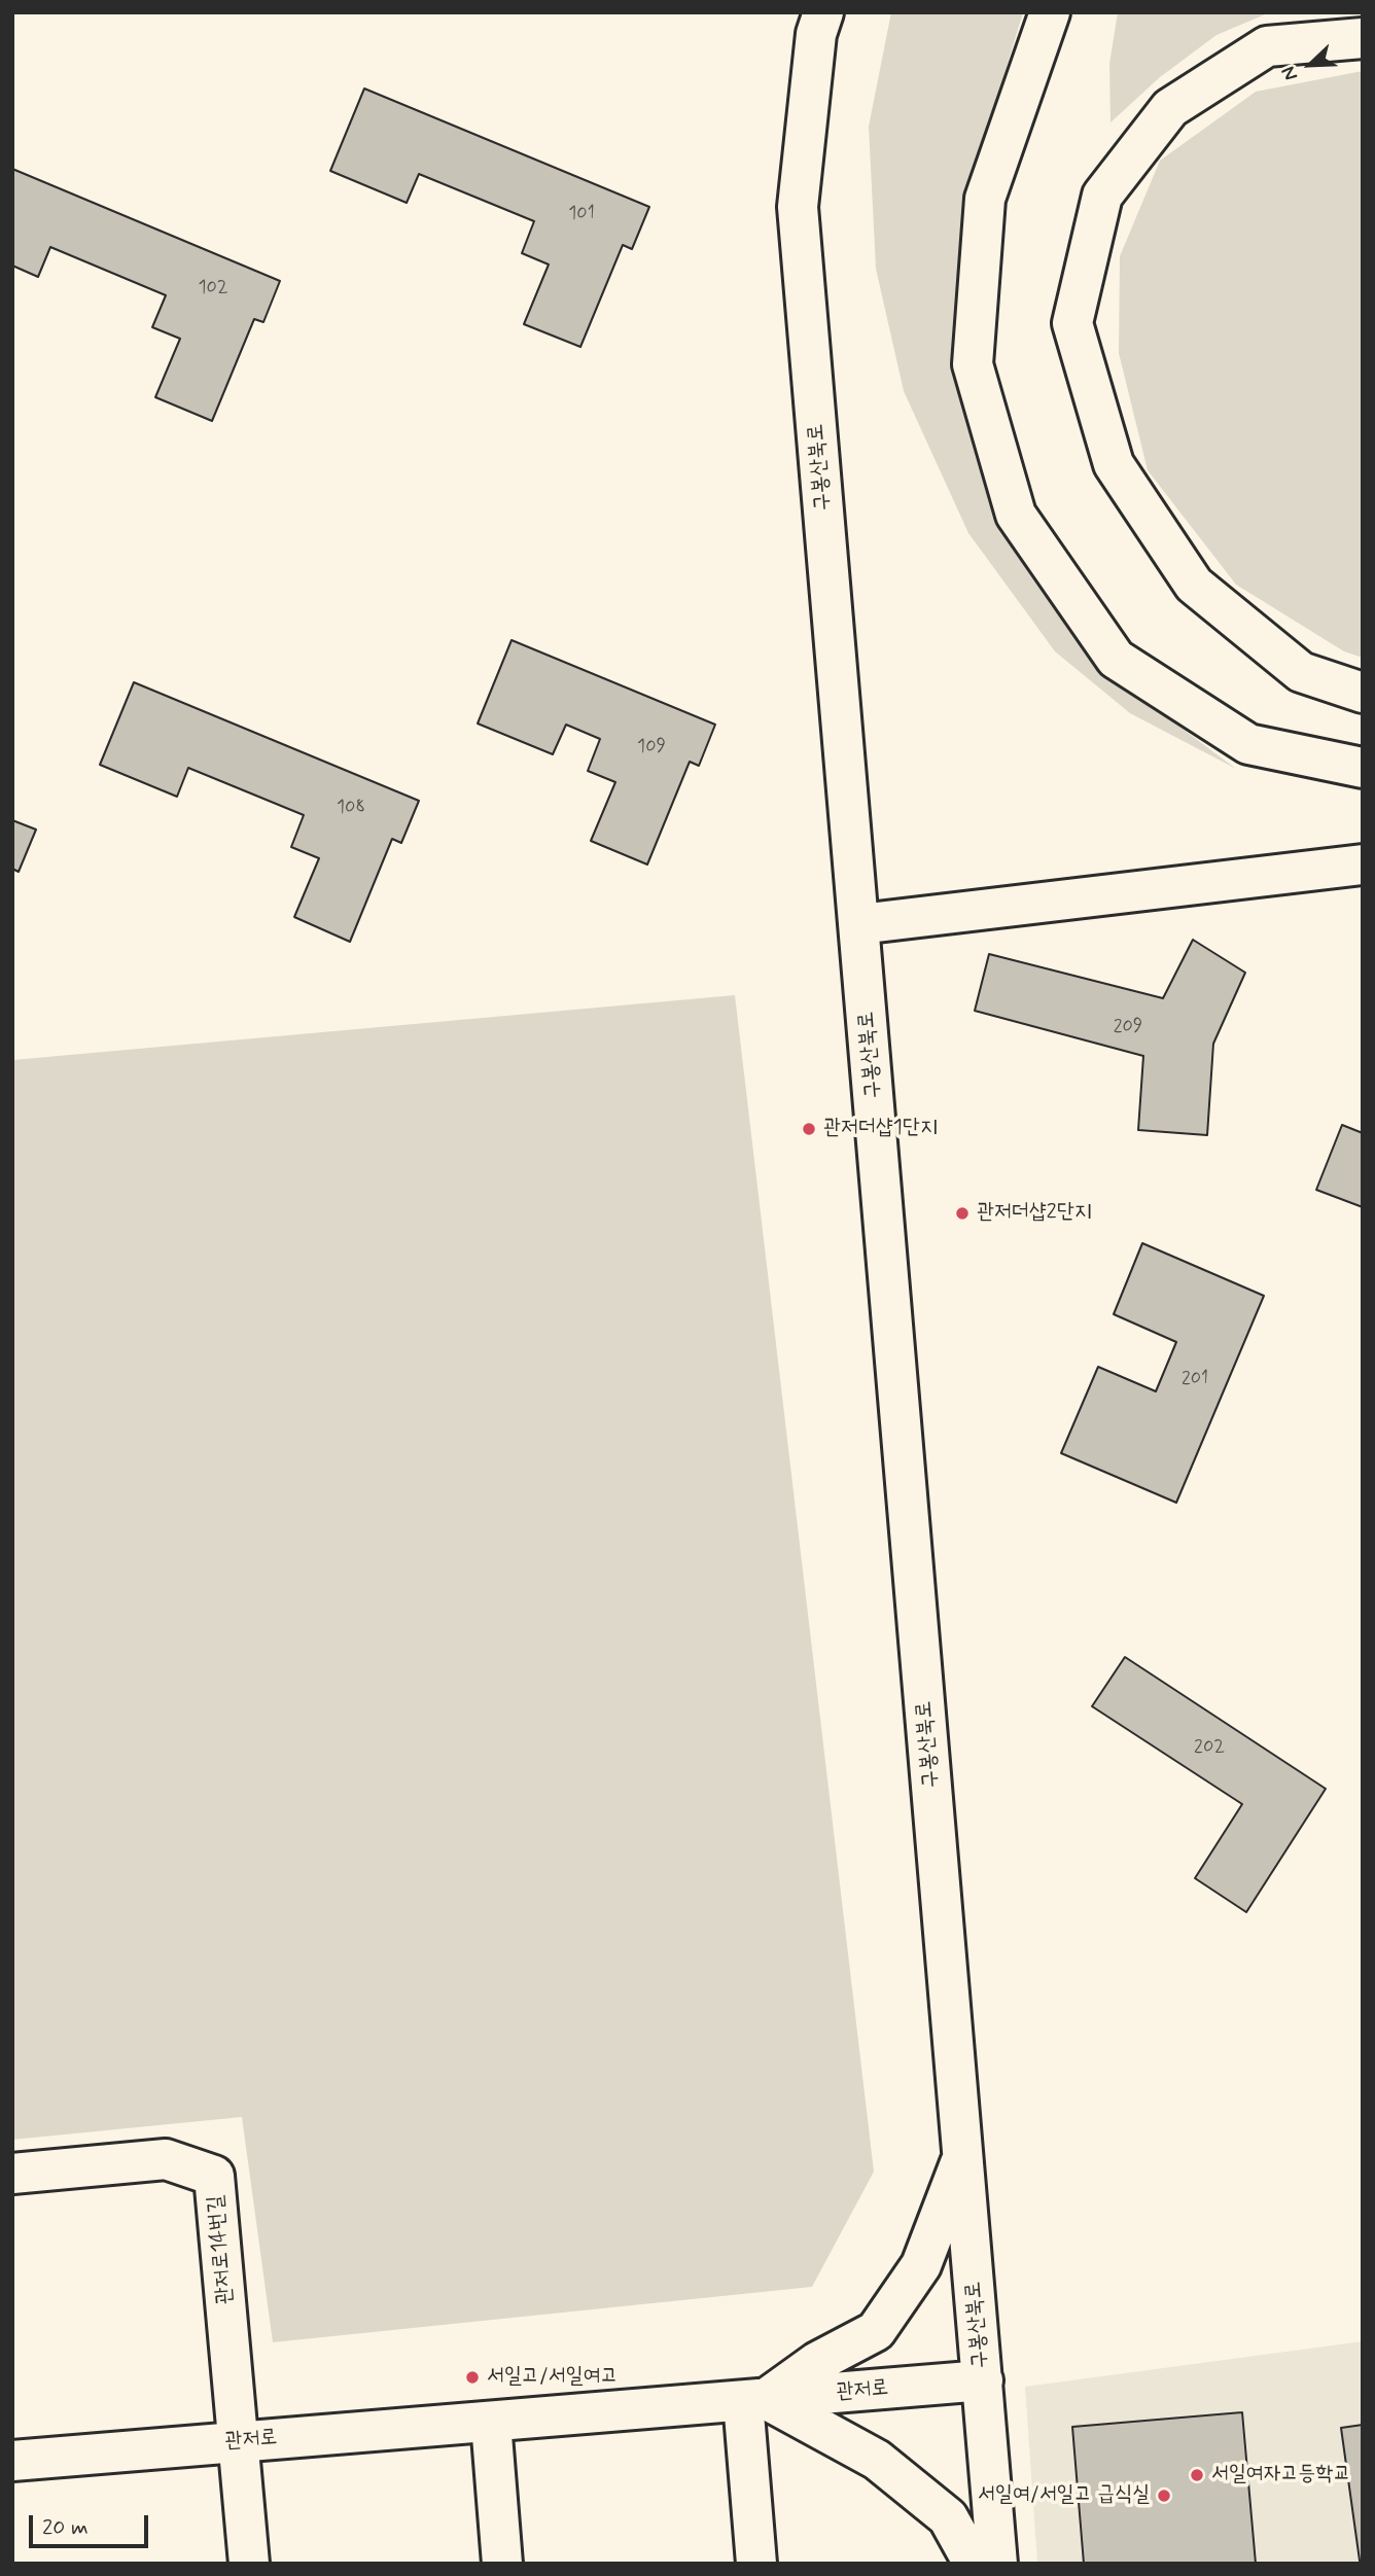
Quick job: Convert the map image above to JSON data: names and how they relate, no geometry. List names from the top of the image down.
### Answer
{
  "streets": {
    "main road": ["구봉산북로", "관저로14번길", "관저로"]
  },
  "crossings": [
    ["구봉산북로", "관저로"],
    ["관저로14번길", "관저로"]
  ],
  "places": [
    "관저더샵1단지",
    "관저더샵2단지",
    "서일고/서일여고",
    "서일여자고등학교",
    "서일여/서일고 급식실"
  ],
  "house_numbers": [
    "101",
    "102",
    "109",
    "108",
    "209",
    "201",
    "202"
  ],
  "scale_bar": "20 m",
  "north": "bottom left"
}
